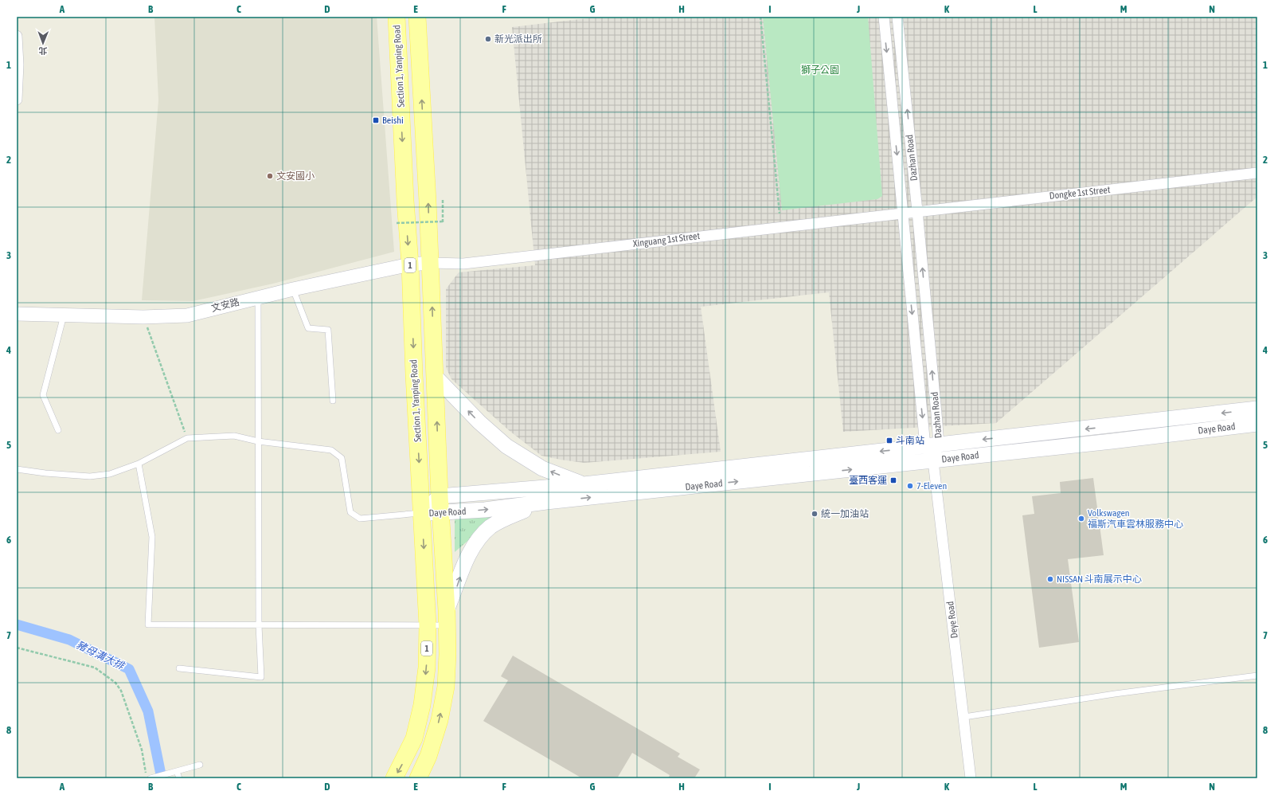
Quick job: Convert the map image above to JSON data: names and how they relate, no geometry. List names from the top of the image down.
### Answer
{
  "streets": {
    "main road": ["Section 1, Yanping Road", "1", "Daye Road"],
    "street": [
      "Dazhan Road",
      "Dongke 1st Street",
      "Xinguang 1st Street",
      "文安路",
      "Deye Road"
    ]
  },
  "crossings": [
    ["Section 1, Yanping Road", "Xinguang 1st Street"],
    ["Section 1, Yanping Road", "文安路"],
    ["Section 1, Yanping Road", "Daye Road"],
    ["Dazhan Road", "Dongke 1st Street"],
    ["Dazhan Road", "Xinguang 1st Street"],
    ["Dazhan Road", "Daye Road"],
    ["Dazhan Road", "Deye Road"],
    ["Dongke 1st Street", "Xinguang 1st Street"],
    ["Xinguang 1st Street", "文安路"],
    ["Daye Road", "Deye Road"]
  ],
  "water": ["豬母溝大排"],
  "parks": ["獅子公園"],
  "places": {
    "other": [
      "新光派出所",
      "文安國小",
      "7-Eleven",
      "統一加油站",
      "Volkswagen 福斯汽車雲林服務中心",
      "NISSAN 斗南展示中心"
    ],
    "transit": ["Beishi", "斗南站", "臺西客運"]
  },
  "north": "bottom",
  "grid": {
    "columns": [
      "A",
      "B",
      "C",
      "D",
      "E",
      "F",
      "G",
      "H",
      "I",
      "J",
      "K",
      "L",
      "M",
      "N"
    ],
    "rows": [
      "1",
      "2",
      "3",
      "4",
      "5",
      "6",
      "7",
      "8"
    ]
  }
}
